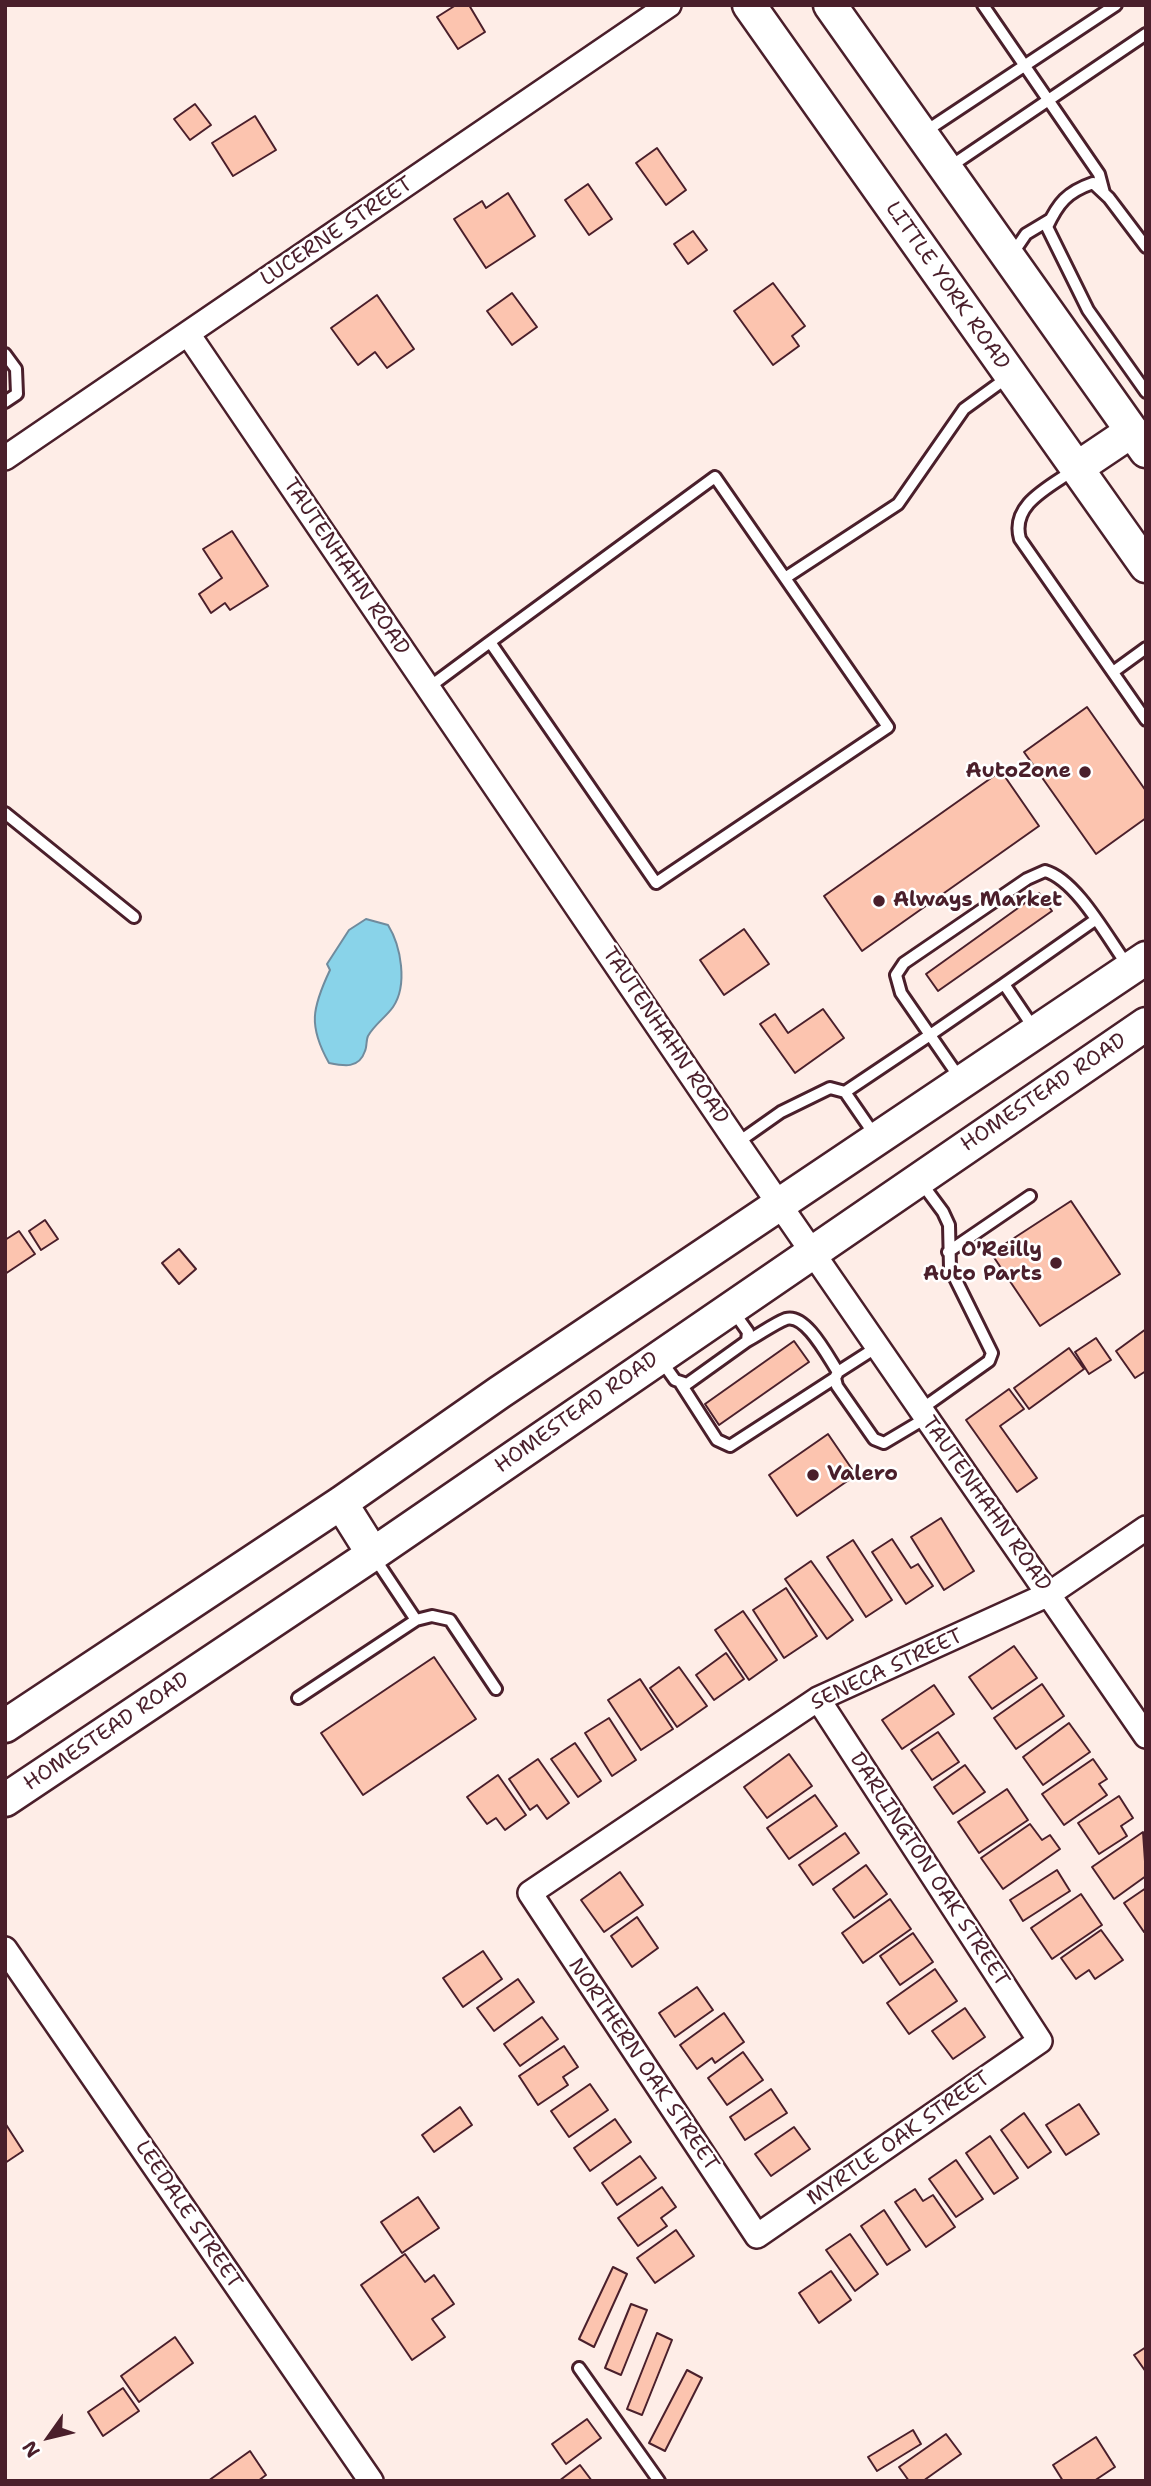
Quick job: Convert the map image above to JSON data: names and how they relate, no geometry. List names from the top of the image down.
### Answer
{
  "streets": {
    "main road": ["LITTLE YORK ROAD", "HOMESTEAD ROAD"],
    "street": [
      "LUCERNE STREET",
      "TAUTENHAHN ROAD",
      "SENECA STREET",
      "DARLINGTON OAK STREET",
      "NORTHERN OAK STREET",
      "MYRTLE OAK STREET",
      "LEEDALE STREET"
    ]
  },
  "crossings": [
    ["LUCERNE STREET", "TAUTENHAHN ROAD"],
    ["TAUTENHAHN ROAD", "HOMESTEAD ROAD"],
    ["TAUTENHAHN ROAD", "SENECA STREET"],
    ["SENECA STREET", "DARLINGTON OAK STREET"],
    ["SENECA STREET", "NORTHERN OAK STREET"],
    ["DARLINGTON OAK STREET", "MYRTLE OAK STREET"],
    ["NORTHERN OAK STREET", "MYRTLE OAK STREET"]
  ],
  "places": [
    "AutoZone",
    "Always Market",
    "O'Reilly Auto Parts",
    "Valero"
  ],
  "north": "bottom left"
}
